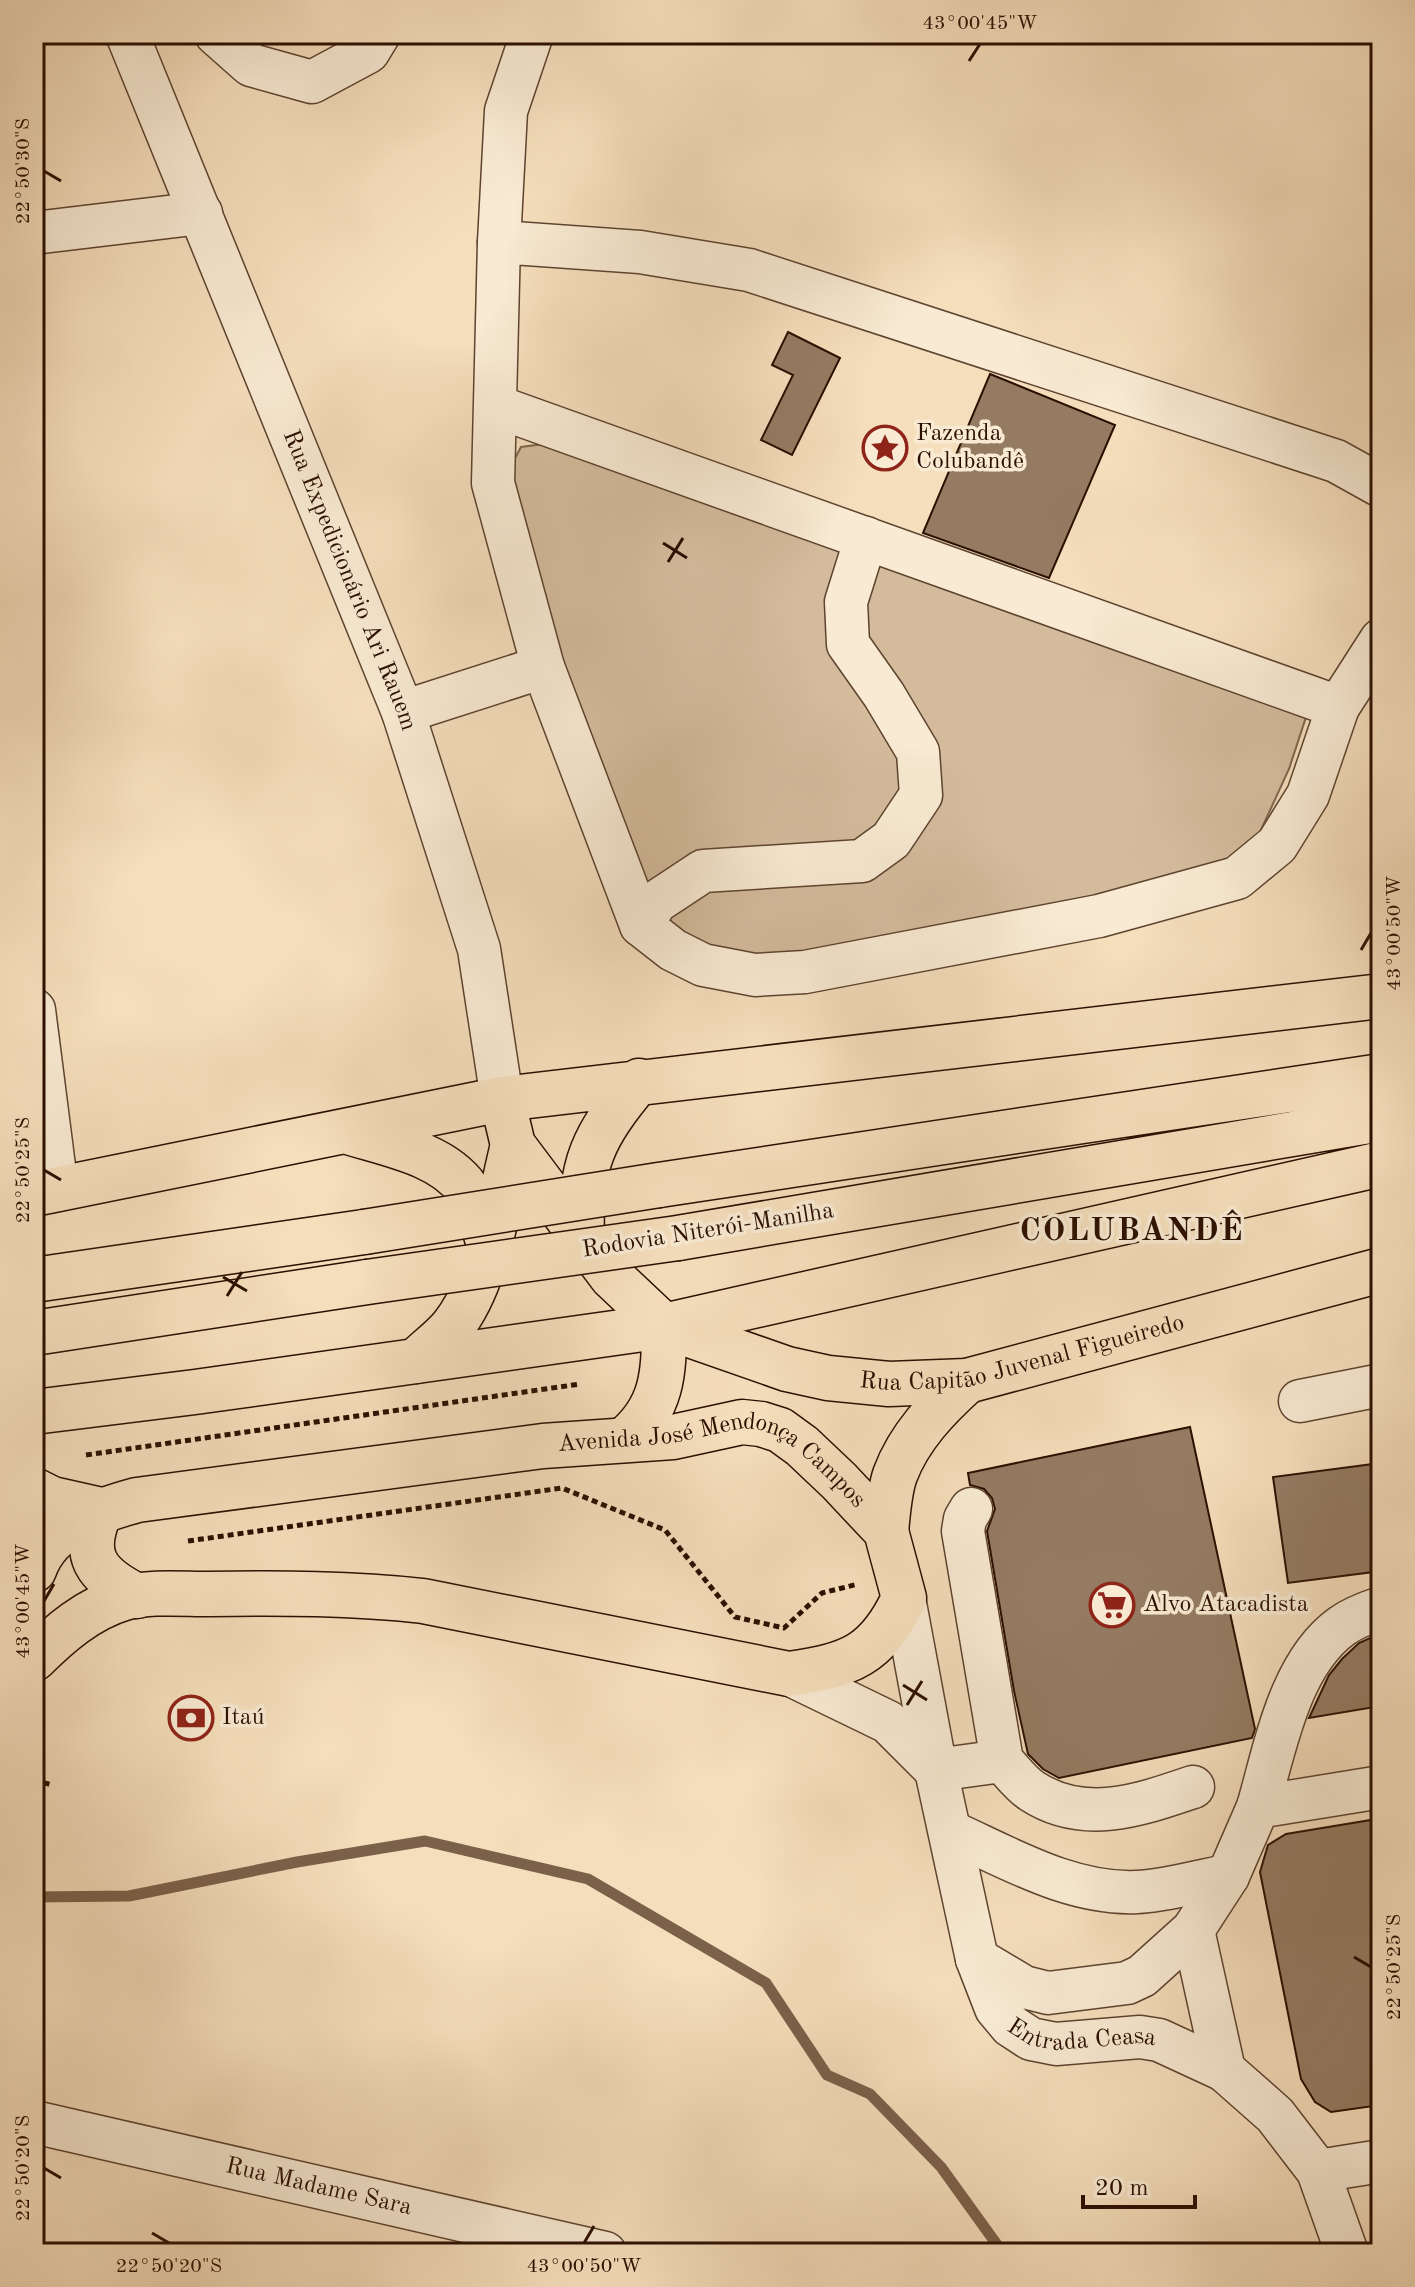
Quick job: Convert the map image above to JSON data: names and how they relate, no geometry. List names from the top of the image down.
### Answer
{
  "streets": {
    "main road": [
      "Rua Expedicionário Ari Rauem",
      "Rodovia Niterói-Manilha",
      "Rua Capitão Juvenal Figueiredo",
      "Avenida José Mendonça Campos"
    ],
    "street": ["Entrada Ceasa", "Rua Madame Sara"]
  },
  "crossings": [
    ["Rua Expedicionário Ari Rauem", "Rua Capitão Juvenal Figueiredo"],
    ["Avenida José Mendonça Campos", "Entrada Ceasa"]
  ],
  "districts": ["COLUBANDÊ"],
  "places": {
    "place": ["Fazenda Colubandê"],
    "supermarket": ["Alvo Atacadista"],
    "bank": ["Itaú"]
  },
  "scale_bar": "20 m",
  "coordinates": [
    "43°00'45\"W",
    "22°50'30\"S",
    "43°00'50\"W",
    "22°50'25\"S",
    "22°50'20\"S"
  ]
}
